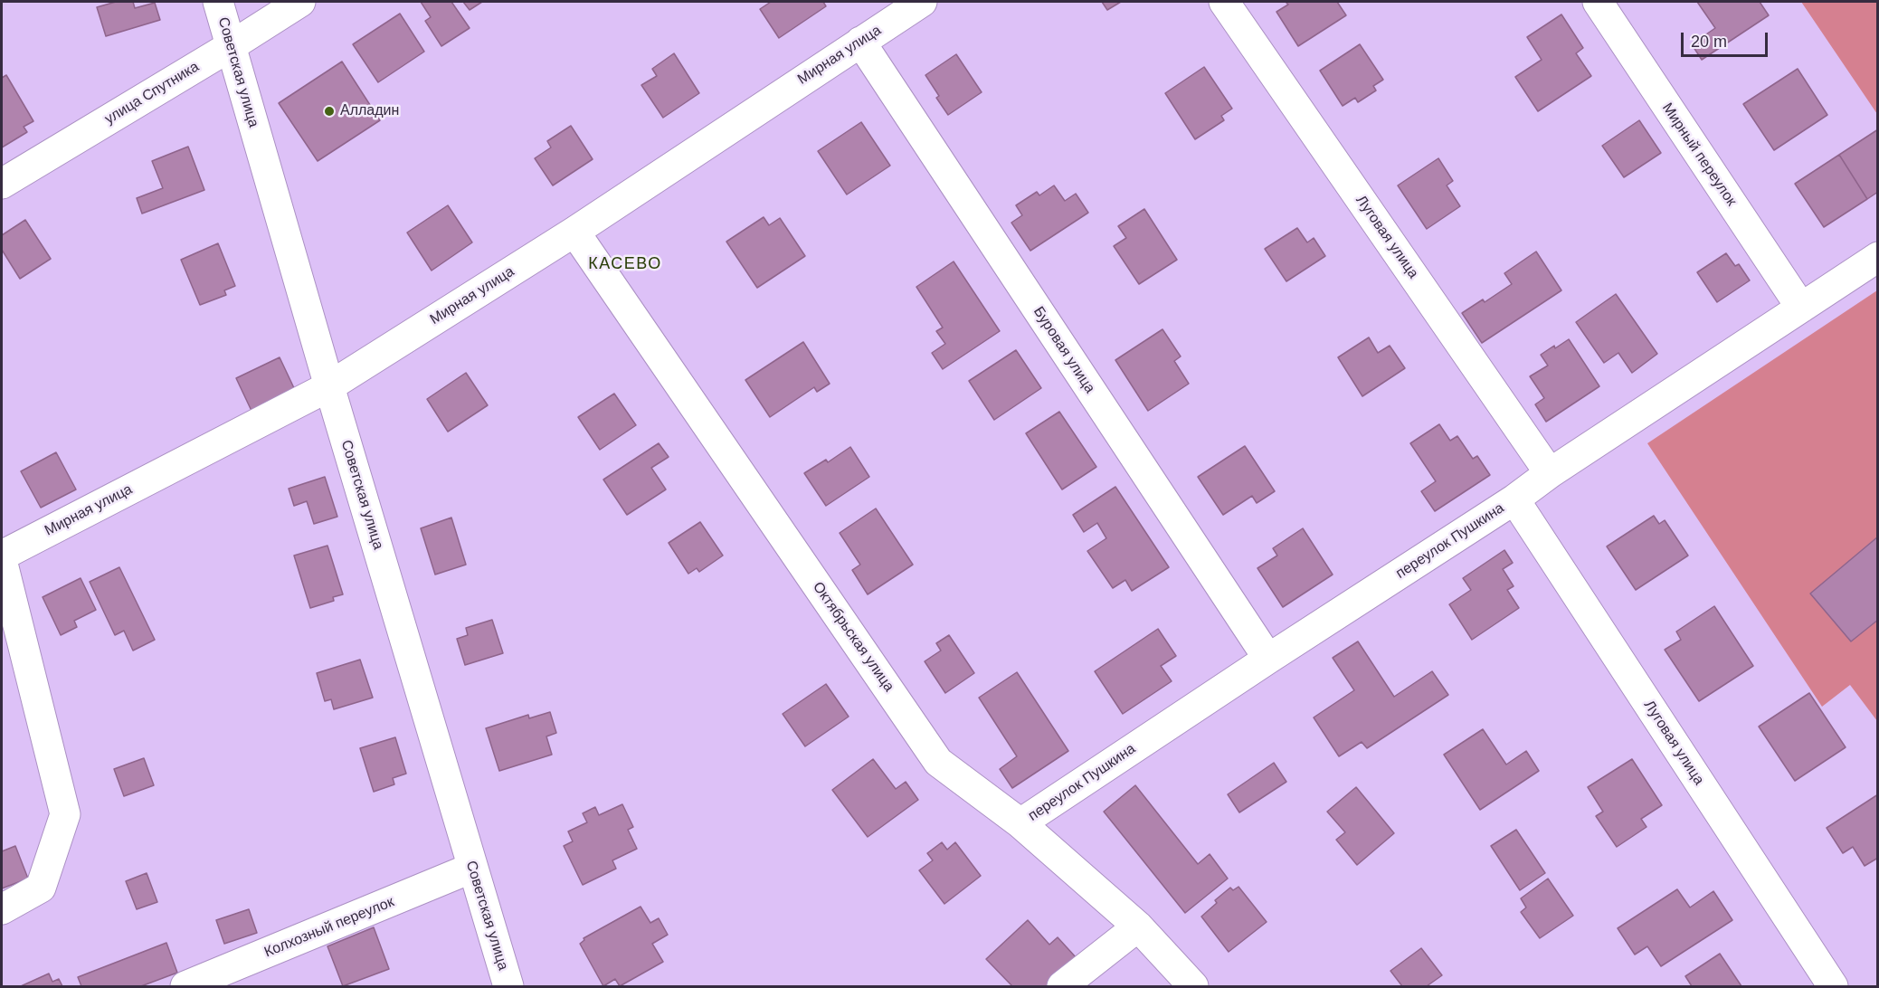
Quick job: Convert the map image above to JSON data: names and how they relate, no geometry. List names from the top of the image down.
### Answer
{
  "streets": {
    "street": [
      "Мирная улица",
      "Советская улица",
      "улица Спутника",
      "Мирный переулок",
      "Луговая улица",
      "Буровая улица",
      "переулок Пушкина",
      "Октябрьская улица",
      "Колхозный переулок"
    ]
  },
  "crossings": [
    ["Мирная улица", "Советская улица"],
    ["Мирная улица", "Буровая улица"],
    ["Мирная улица", "Октябрьская улица"],
    ["Советская улица", "улица Спутника"],
    ["Советская улица", "Колхозный переулок"],
    ["Мирный переулок", "переулок Пушкина"],
    ["Луговая улица", "переулок Пушкина"],
    ["Буровая улица", "переулок Пушкина"],
    ["переулок Пушкина", "Октябрьская улица"]
  ],
  "districts": ["КАСЕВО"],
  "places": ["Алладин"],
  "scale_bar": "20 m"
}
